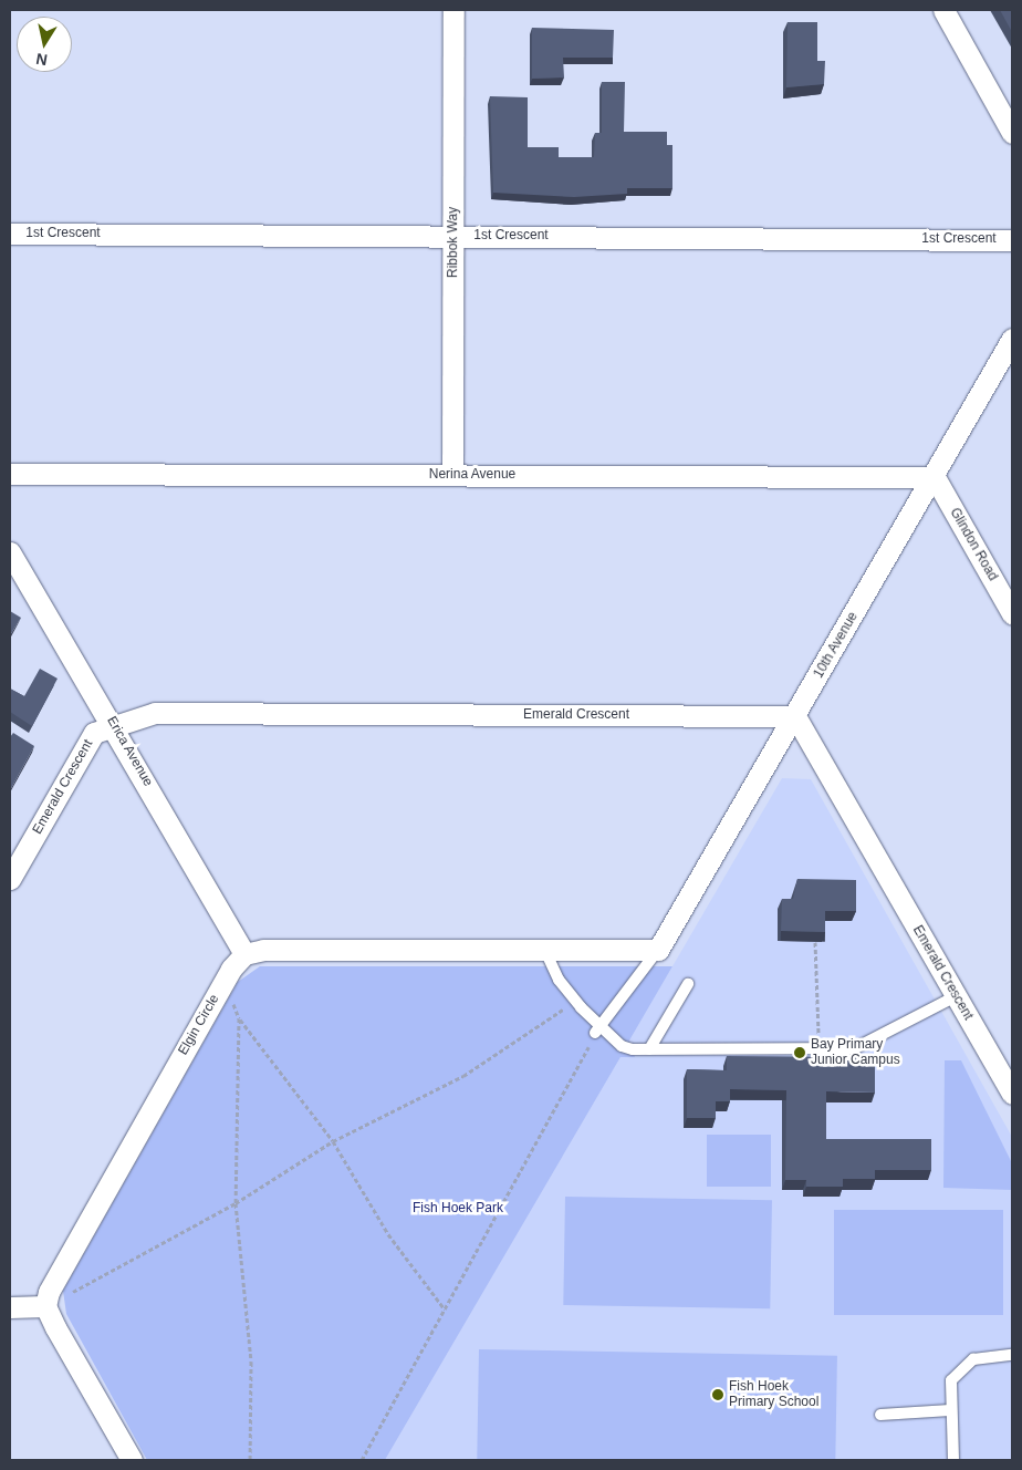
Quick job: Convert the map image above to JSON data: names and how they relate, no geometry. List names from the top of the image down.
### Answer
{
  "streets": {
    "street": [
      "1st Crescent",
      "Ribbok Way",
      "Nerina Avenue",
      "Glindon Road",
      "10th Avenue",
      "Emerald Crescent",
      "Erica Avenue",
      "Elgin Circle"
    ]
  },
  "crossings": [
    ["1st Crescent", "Ribbok Way"],
    ["Ribbok Way", "Nerina Avenue"],
    ["Nerina Avenue", "Glindon Road"],
    ["Nerina Avenue", "10th Avenue"],
    ["Glindon Road", "10th Avenue"],
    ["10th Avenue", "Emerald Crescent"],
    ["Emerald Crescent", "Erica Avenue"],
    ["Erica Avenue", "Elgin Circle"]
  ],
  "parks": ["Fish Hoek Park"],
  "places": ["Bay Primary Junior Campus", "Fish Hoek Primary School"],
  "north": "bottom"
}
